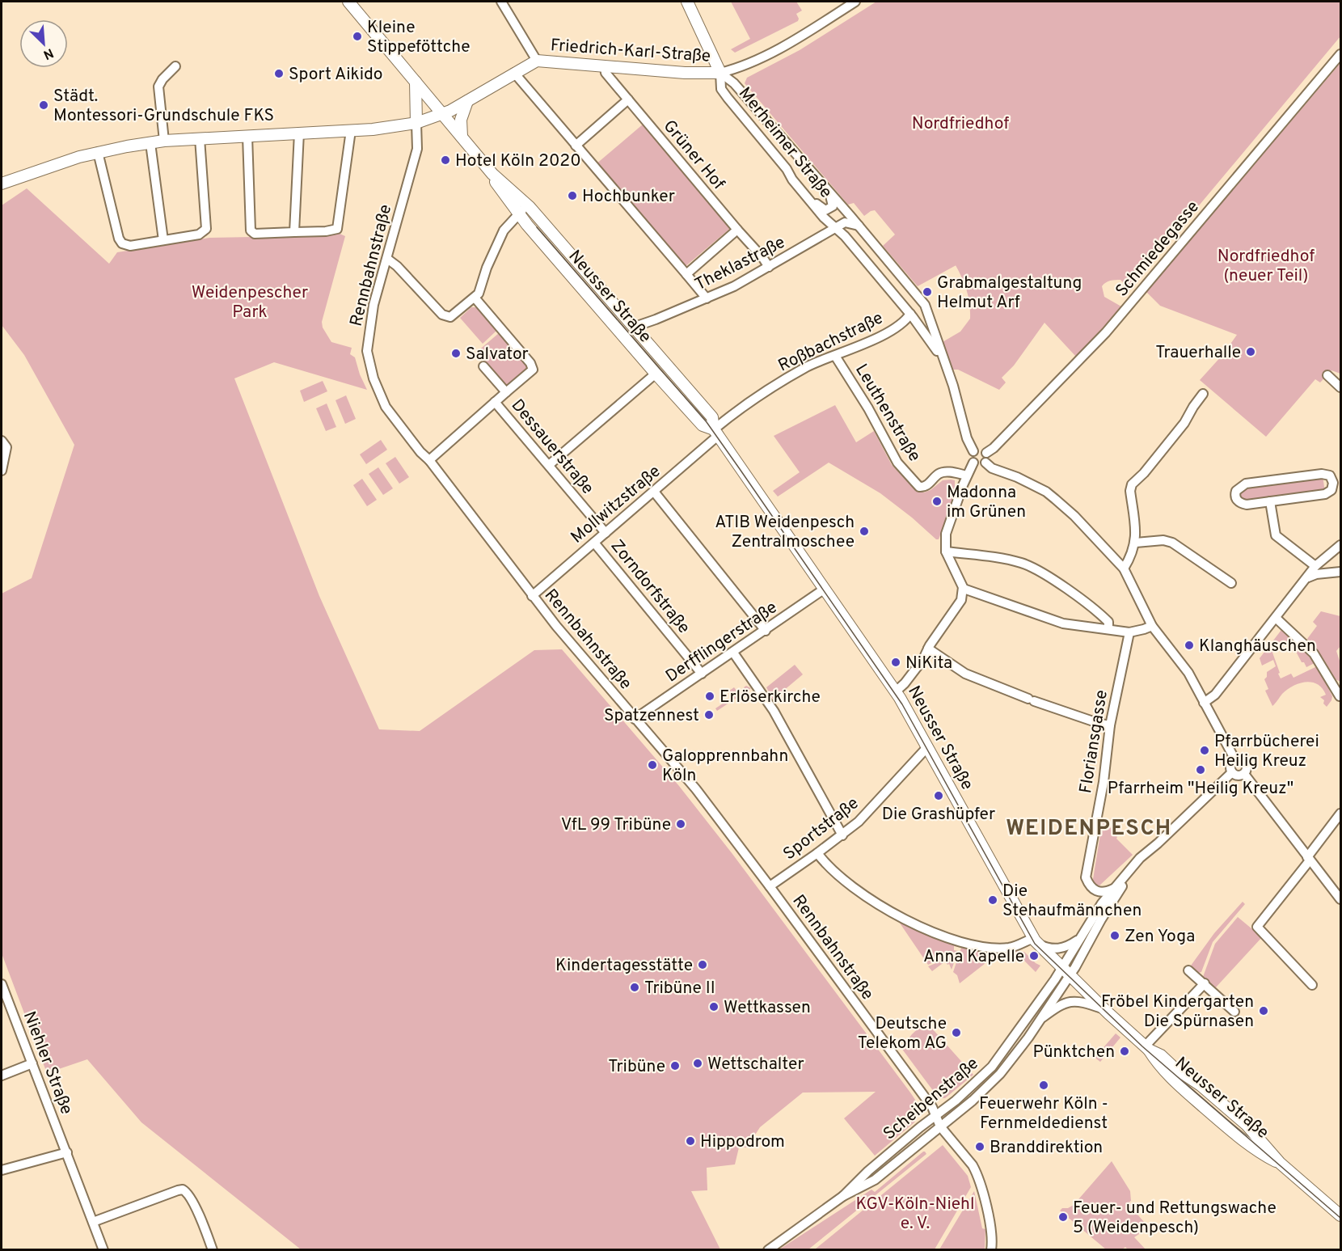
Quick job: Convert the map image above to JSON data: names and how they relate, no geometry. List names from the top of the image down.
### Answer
{
  "streets": {
    "main road": ["Friedrich-Karl-Straße", "Merheimer Straße", "Neusser Straße"],
    "street": [
      "Grüner Hof",
      "Schmiedegasse",
      "Theklastraße",
      "Rennbahnstraße",
      "Roßbachstraße",
      "Leuthenstraße",
      "Dessauerstraße",
      "Mollwitzstraße",
      "Zorndorfstraße",
      "Derfflingerstraße",
      "Floriansgasse",
      "Sportstraße",
      "Niehler Straße",
      "Scheibenstraße"
    ]
  },
  "crossings": [
    ["Friedrich-Karl-Straße", "Merheimer Straße"],
    ["Friedrich-Karl-Straße", "Grüner Hof"],
    ["Friedrich-Karl-Straße", "Rennbahnstraße"],
    ["Friedrich-Karl-Straße", "Neusser Straße"],
    ["Merheimer Straße", "Schmiedegasse"],
    ["Merheimer Straße", "Theklastraße"],
    ["Merheimer Straße", "Roßbachstraße"],
    ["Grüner Hof", "Theklastraße"],
    ["Theklastraße", "Neusser Straße"],
    ["Rennbahnstraße", "Mollwitzstraße"],
    ["Rennbahnstraße", "Derfflingerstraße"],
    ["Rennbahnstraße", "Sportstraße"],
    ["Rennbahnstraße", "Scheibenstraße"],
    ["Neusser Straße", "Roßbachstraße"],
    ["Neusser Straße", "Mollwitzstraße"],
    ["Neusser Straße", "Derfflingerstraße"],
    ["Neusser Straße", "Sportstraße"],
    ["Neusser Straße", "Scheibenstraße"],
    ["Roßbachstraße", "Leuthenstraße"],
    ["Roßbachstraße", "Mollwitzstraße"],
    ["Dessauerstraße", "Mollwitzstraße"],
    ["Mollwitzstraße", "Zorndorfstraße"],
    ["Zorndorfstraße", "Derfflingerstraße"]
  ],
  "districts": ["WEIDENPESCH"],
  "parks": [
    "Nordfriedhof",
    "Nordfriedhof (neuer Teil)",
    "Weidenpescher Park",
    "KGV-Köln-Niehl e. V."
  ],
  "places": [
    "Kleine Stippeföttche",
    "Sport Aikido",
    "Städt. Montessori-Grundschule FKS",
    "Hotel Köln 2020",
    "Hochbunker",
    "Grabmalgestaltung Helmut Arf",
    "Trauerhalle",
    "Salvator",
    "Madonna im Grünen",
    "ATIB Weidenpesch Zentralmoschee",
    "Klanghäuschen",
    "NiKita",
    "Erlöserkirche",
    "Spatzennest",
    "Pfarrbücherei Heilig Kreuz",
    "Galopprennbahn Köln",
    "Pfarrheim \"Heilig Kreuz\"",
    "Die Grashüpfer",
    "VfL 99 Tribüne",
    "Die Stehaufmännchen",
    "Zen Yoga",
    "Anna Kapelle",
    "Kindertagesstätte",
    "Tribüne II",
    "Wettkassen",
    "Fröbel Kindergarten Die Spürnasen",
    "Deutsche Telekom AG",
    "Pünktchen",
    "Wettschalter",
    "Tribüne",
    "Feuerwehr Köln - Fernmeldedienst",
    "Hippodrom",
    "Branddirektion",
    "Feuer- und Rettungswache 5 (Weidenpesch)"
  ],
  "north": "bottom right"
}
